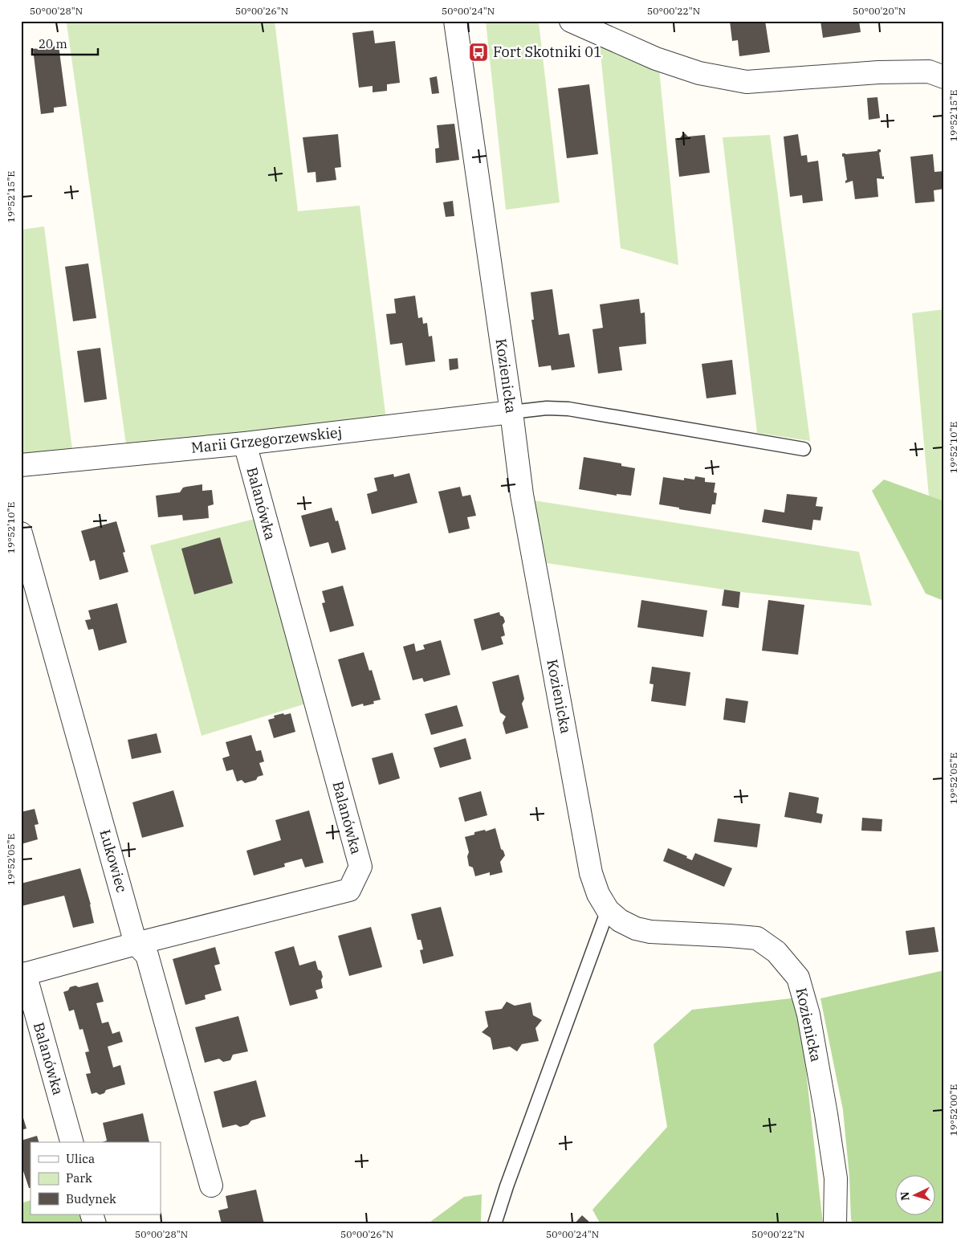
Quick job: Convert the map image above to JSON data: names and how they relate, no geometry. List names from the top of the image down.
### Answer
{
  "streets": {
    "street": [
      "Kozienicka",
      "Marii Grzegorzewskiej",
      "Balanówka",
      "Łukowiec"
    ]
  },
  "crossings": [
    ["Kozienicka", "Marii Grzegorzewskiej"],
    ["Marii Grzegorzewskiej", "Balanówka"],
    ["Balanówka", "Łukowiec"]
  ],
  "places": {
    "bus stop": ["Fort Skotniki 01"]
  },
  "legend": ["Ulica", "Park", "Budynek"],
  "scale_bar": "20 m",
  "north": "left",
  "coordinates": [
    "50°00'28\"N",
    "50°00'26\"N",
    "50°00'24\"N",
    "50°00'22\"N",
    "50°00'20\"N",
    "19°52'15\"E",
    "19°52'10\"E",
    "19°52'05\"E",
    "19°52'00\"E"
  ]
}
